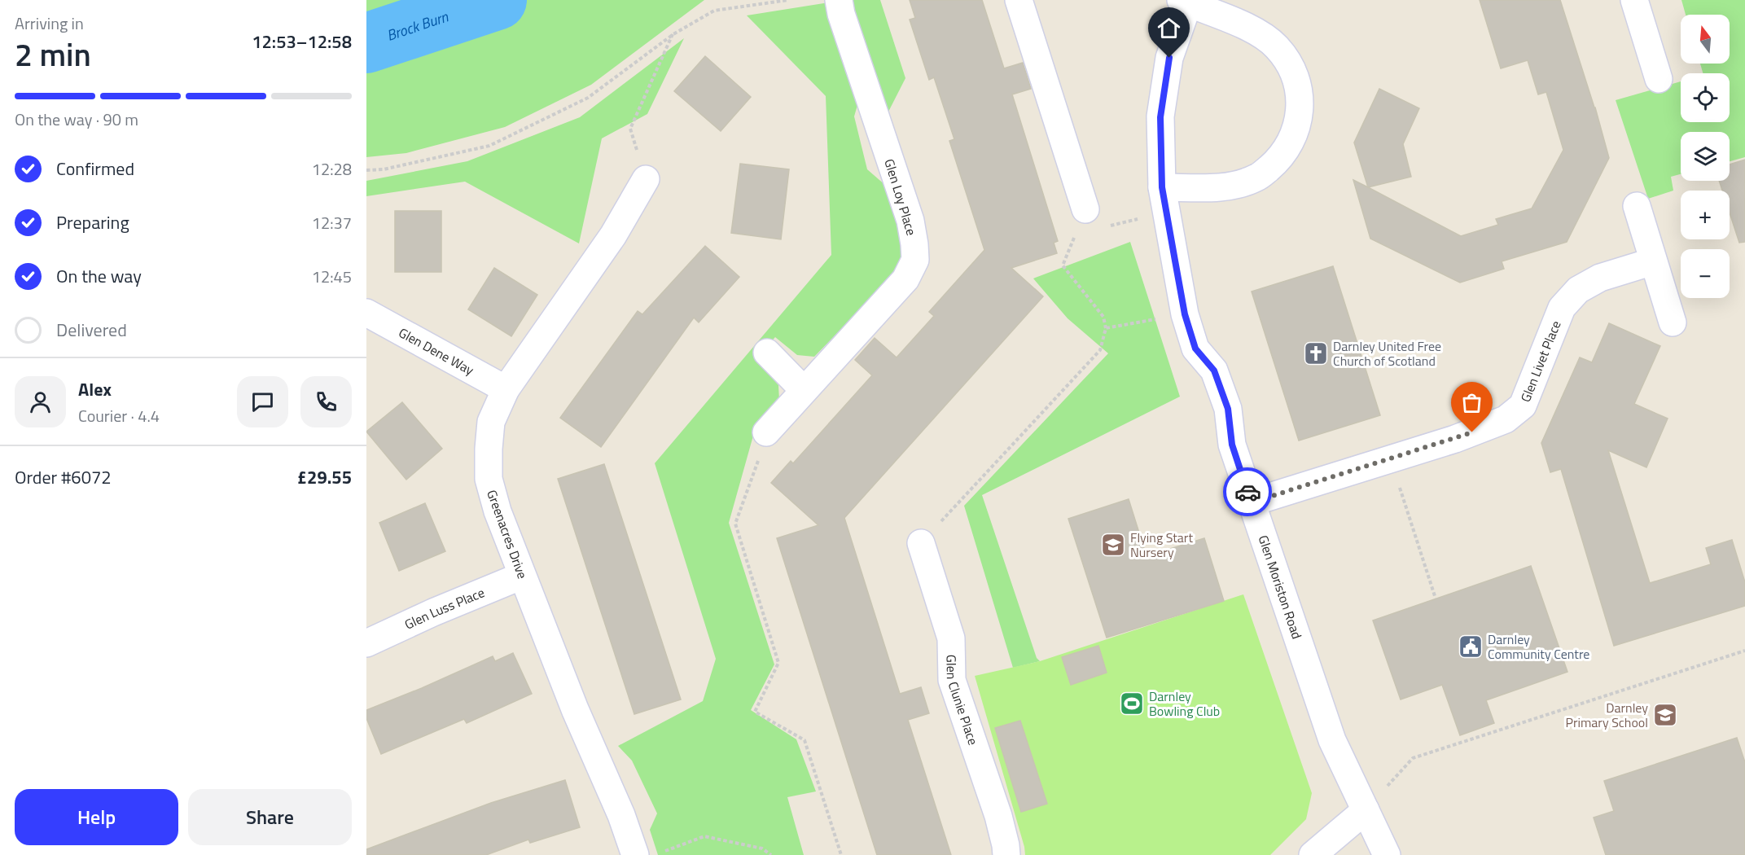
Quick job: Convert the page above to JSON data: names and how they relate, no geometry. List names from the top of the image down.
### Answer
{
  "streets": {
    "street": [
      "Glen Loy Place",
      "Glen Dene Way",
      "Glen Livet Place",
      "Greenacres Drive",
      "Glen Moriston Road",
      "Glen Luss Place",
      "Glen Clunie Place"
    ]
  },
  "crossings": [
    ["Glen Dene Way", "Greenacres Drive"],
    ["Glen Livet Place", "Glen Moriston Road"],
    ["Greenacres Drive", "Glen Luss Place"]
  ],
  "water": ["Brock Burn"],
  "places": {
    "church": ["Darnley United Free Church of Scotland"],
    "school or university": ["Flying Start Nursery", "Darnley Primary School"],
    "public building": ["Darnley Community Centre"],
    "sports": ["Darnley Bowling Club"]
  },
  "north": "top",
  "page": {
    "heading": ["2 min", "Arriving in", "12:53–12:58"],
    "panel": [
      "Alex",
      "Courier · 4.4",
      "Order #6072",
      "£29.55"
    ],
    "map_buttons": ["+", "−"],
    "bar": "On the way · 90 m",
    "list": [
      ["Confirmed", "12:28"],
      ["Preparing", "12:37"],
      ["On the way", "12:45"],
      "Delivered"
    ],
    "buttons": ["Help", "Share"]
  }
}
